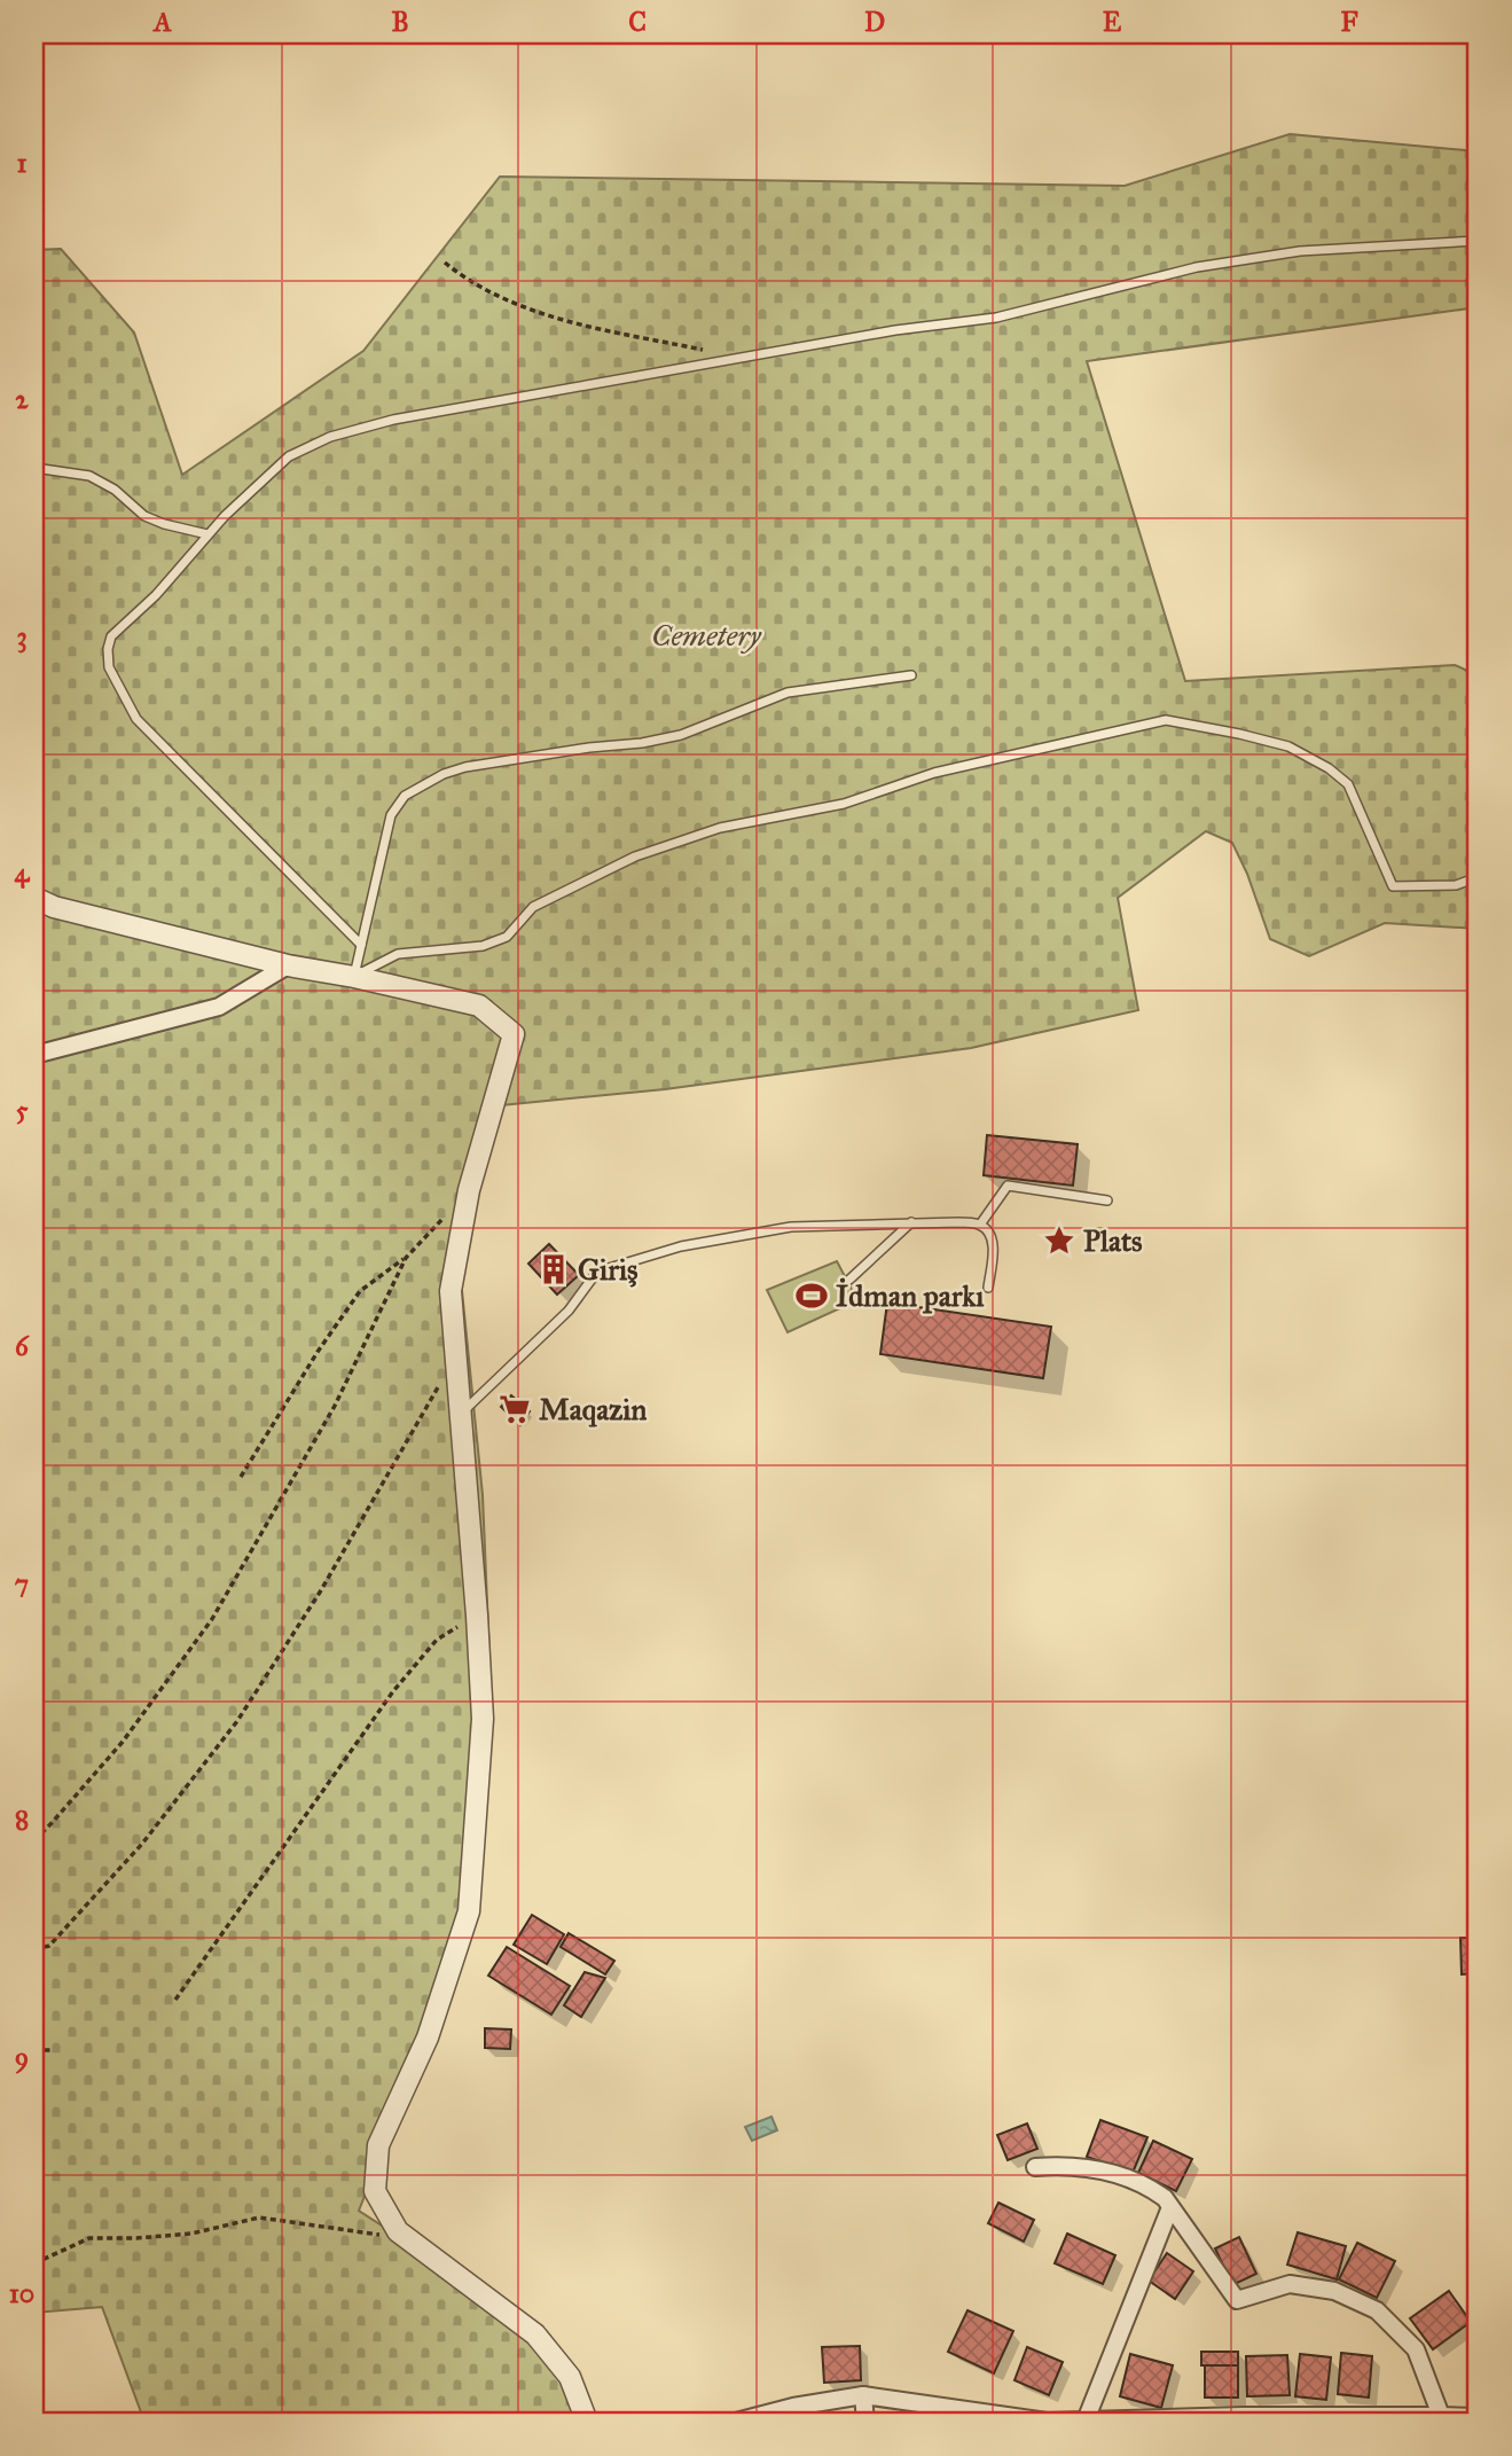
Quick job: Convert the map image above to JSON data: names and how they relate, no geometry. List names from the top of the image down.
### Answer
{
  "parks": ["Cemetery"],
  "places": {
    "place": ["Plats"],
    "building": ["Giriş"],
    "sports": ["İdman parkı"],
    "supermarket": ["Maqazin"]
  },
  "grid": {
    "columns": [
      "A",
      "B",
      "C",
      "D",
      "E",
      "F"
    ],
    "rows": [
      "1",
      "2",
      "3",
      "4",
      "5",
      "6",
      "7",
      "8",
      "9",
      "10"
    ]
  }
}
